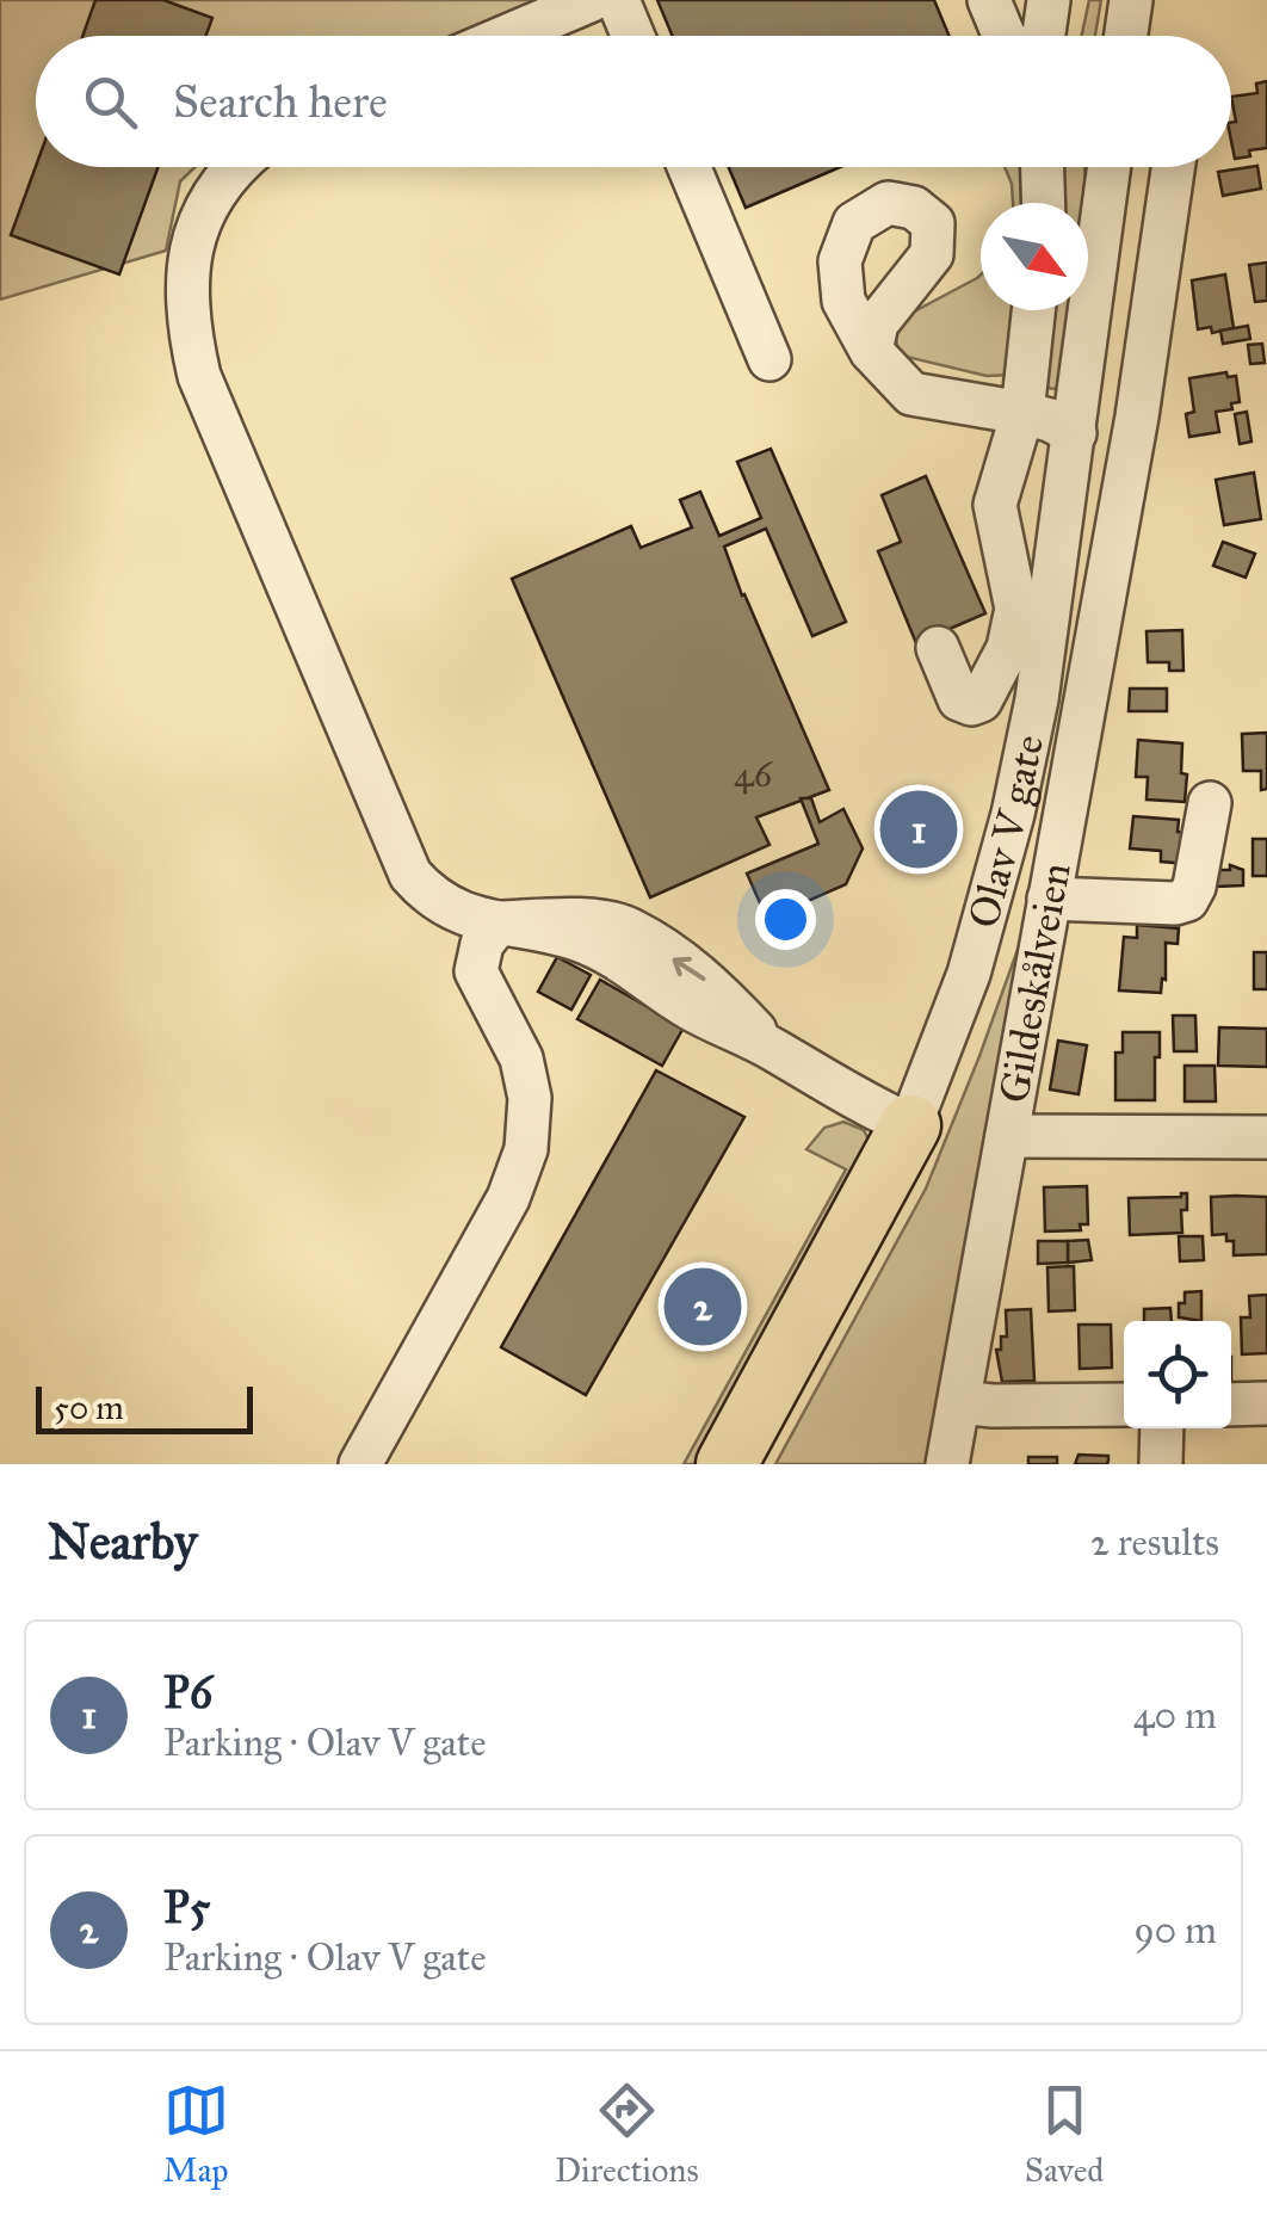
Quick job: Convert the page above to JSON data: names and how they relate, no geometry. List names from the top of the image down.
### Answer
{
  "streets": {
    "highway": ["Olav V gate"],
    "street": ["Gildeskålveien"]
  },
  "house_numbers": ["46"],
  "scale_bar": "50 m",
  "north": "bottom right",
  "page": {
    "search": "Search here",
    "pins": ["1", "2"],
    "scale": "50 m",
    "heading": ["Nearby", "2 results"],
    "list": [
      {
        "mark": "1",
        "name": "P6",
        "note": "Parking · Olav V gate",
        "value": "40 m"
      },
      {
        "mark": "2",
        "name": "P5",
        "note": "Parking · Olav V gate",
        "value": "90 m"
      }
    ],
    "nav": ["Map", "Directions", "Saved"]
  }
}
